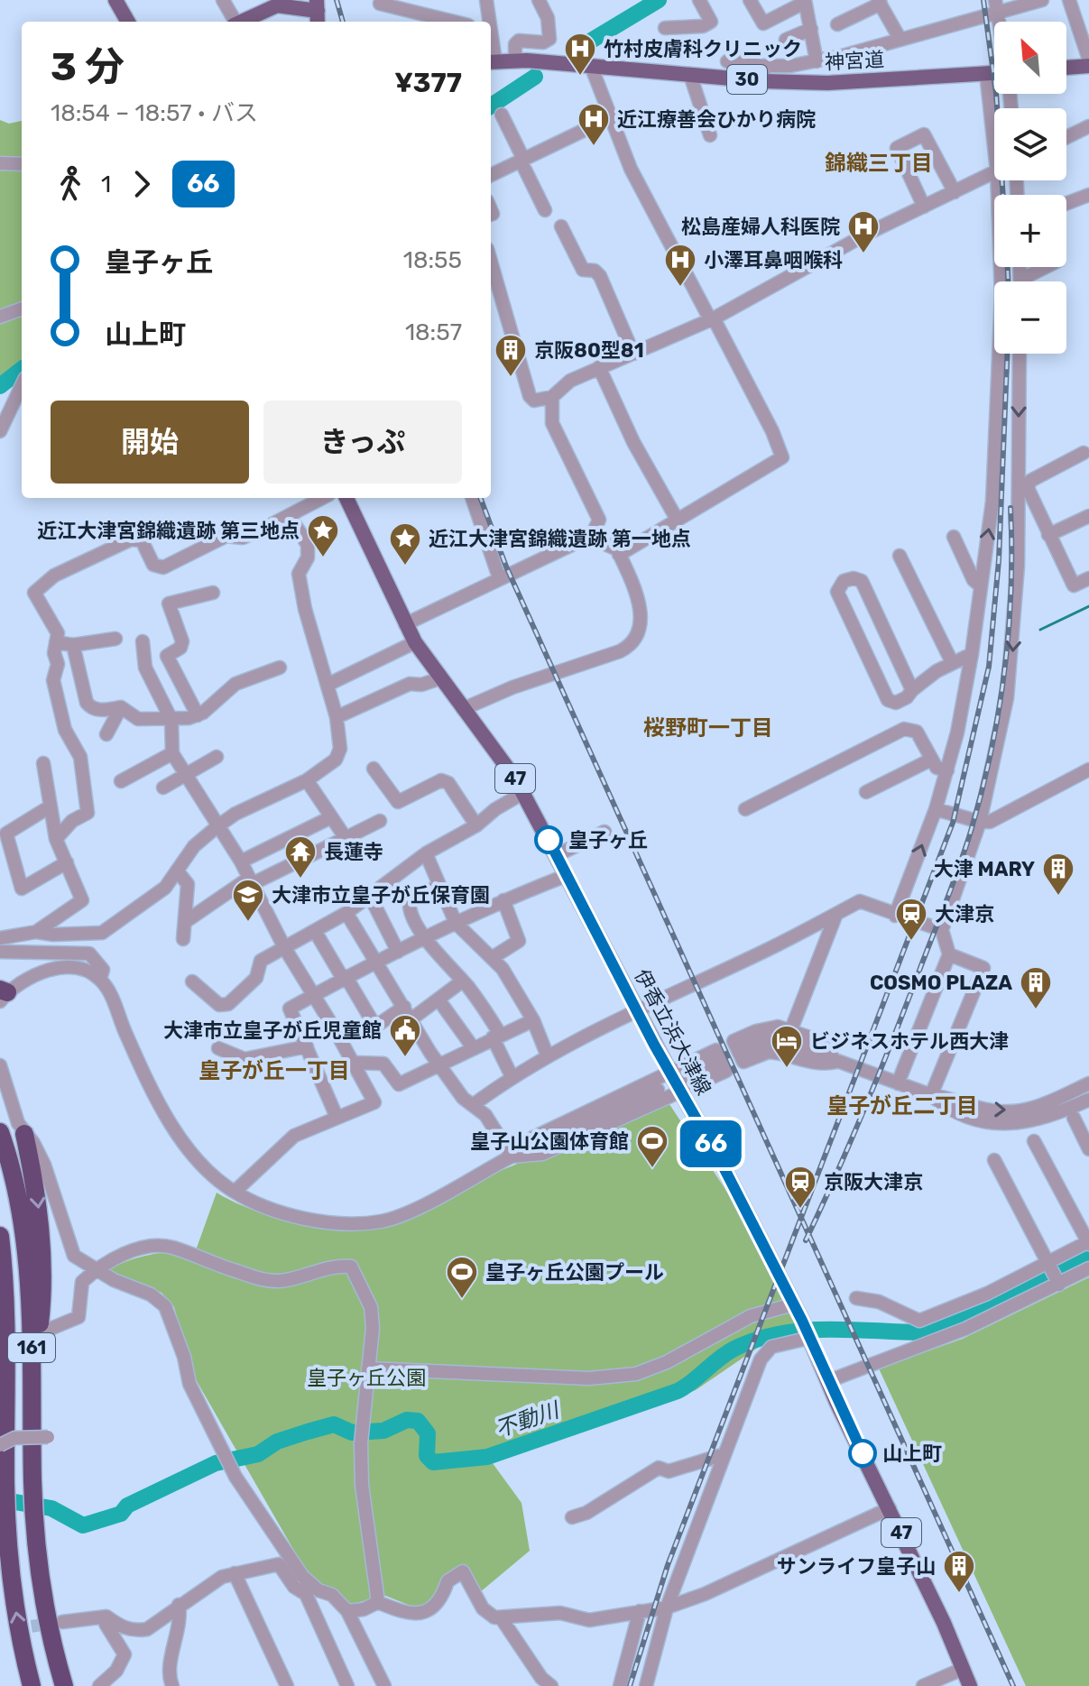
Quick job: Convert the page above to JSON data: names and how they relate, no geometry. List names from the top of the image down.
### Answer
{
  "streets": {
    "highway": ["161"],
    "main road": [
      "神宮道",
      "30",
      "47",
      "伊香立浜大津線"
    ]
  },
  "districts": [
    "錦織三丁目",
    "桜野町一丁目",
    "皇子が丘一丁目",
    "皇子が丘二丁目"
  ],
  "water": ["不動川"],
  "parks": ["皇子ヶ丘公園"],
  "places": {
    "hospital": [
      "竹村皮膚科クリニック",
      "近江療善会ひかり病院",
      "松島産婦人科医院",
      "小澤耳鼻咽喉科"
    ],
    "building": [
      "京阪80型81",
      "大津 MARY",
      "COSMO PLAZA",
      "サンライフ皇子山"
    ],
    "place": ["近江大津宮錦織遺跡 第三地点", "近江大津宮錦織遺跡 第一地点"],
    "other": ["皇子ヶ丘", "山上町"],
    "temple": ["長蓮寺"],
    "school or university": ["大津市立皇子が丘保育園"],
    "station": ["大津京", "京阪大津京"],
    "public building": ["大津市立皇子が丘児童館"],
    "hotel": ["ビジネスホテル西大津"],
    "sports": ["皇子山公園体育館", "皇子ヶ丘公園プール"]
  },
  "lines": ["bus line 66"],
  "north": "top left",
  "page": {
    "on_map": "66",
    "map_buttons": ["+", "−"],
    "heading": ["3 分", "18:54 – 18:57 · バス", "¥377"],
    "legs": ["1", "66"],
    "list": [
      {
        "name": "皇子ヶ丘",
        "value": "18:55"
      },
      {
        "name": "山上町",
        "value": "18:57"
      }
    ],
    "buttons": ["開始", "きっぷ"]
  }
}
